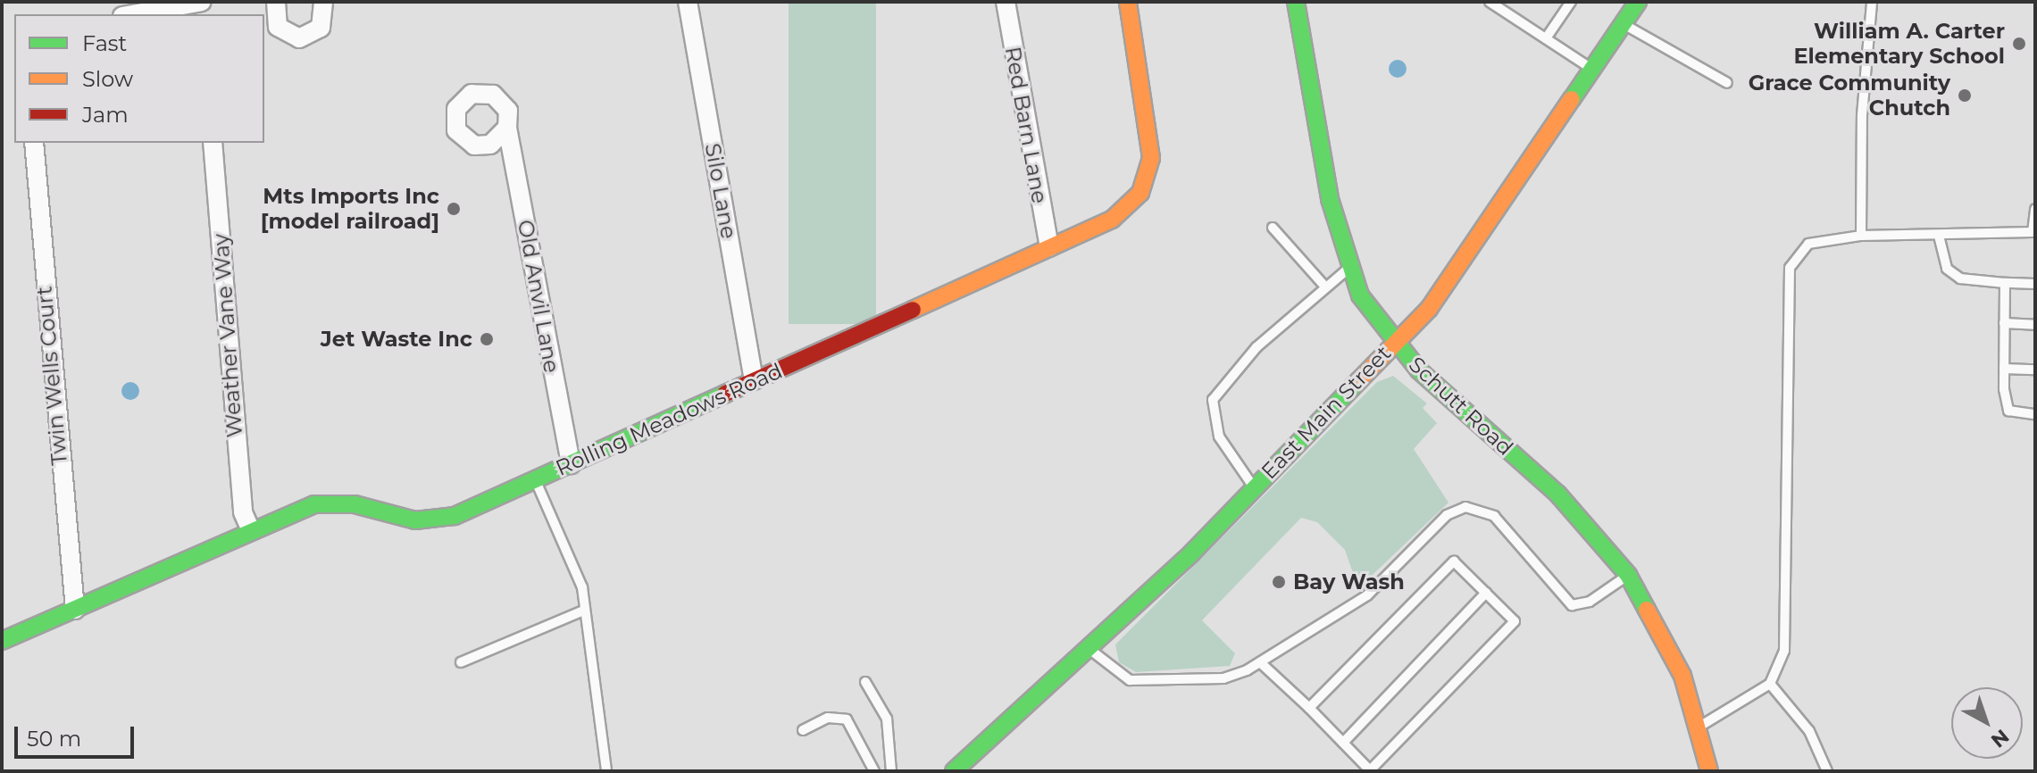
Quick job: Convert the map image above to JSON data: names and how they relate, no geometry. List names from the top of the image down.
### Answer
{
  "streets": {
    "street": [
      "Red Barn Lane",
      "Silo Lane",
      "Old Anvil Lane",
      "Weather Vane Way",
      "Twin Wells Court",
      "Schutt Road",
      "East Main Street",
      "Rolling Meadows Road"
    ]
  },
  "crossings": [
    ["Red Barn Lane", "Rolling Meadows Road"],
    ["Silo Lane", "Rolling Meadows Road"],
    ["Old Anvil Lane", "Rolling Meadows Road"],
    ["Weather Vane Way", "Rolling Meadows Road"],
    ["Twin Wells Court", "Rolling Meadows Road"],
    ["Schutt Road", "East Main Street"]
  ],
  "places": [
    "William A. Carter Elementary School",
    "Grace Community Chutch",
    "Mts Imports Inc [model railroad]",
    "Jet Waste Inc",
    "Bay Wash"
  ],
  "legend": ["Fast", "Slow", "Jam"],
  "scale_bar": "50 m",
  "north": "bottom right"
}
